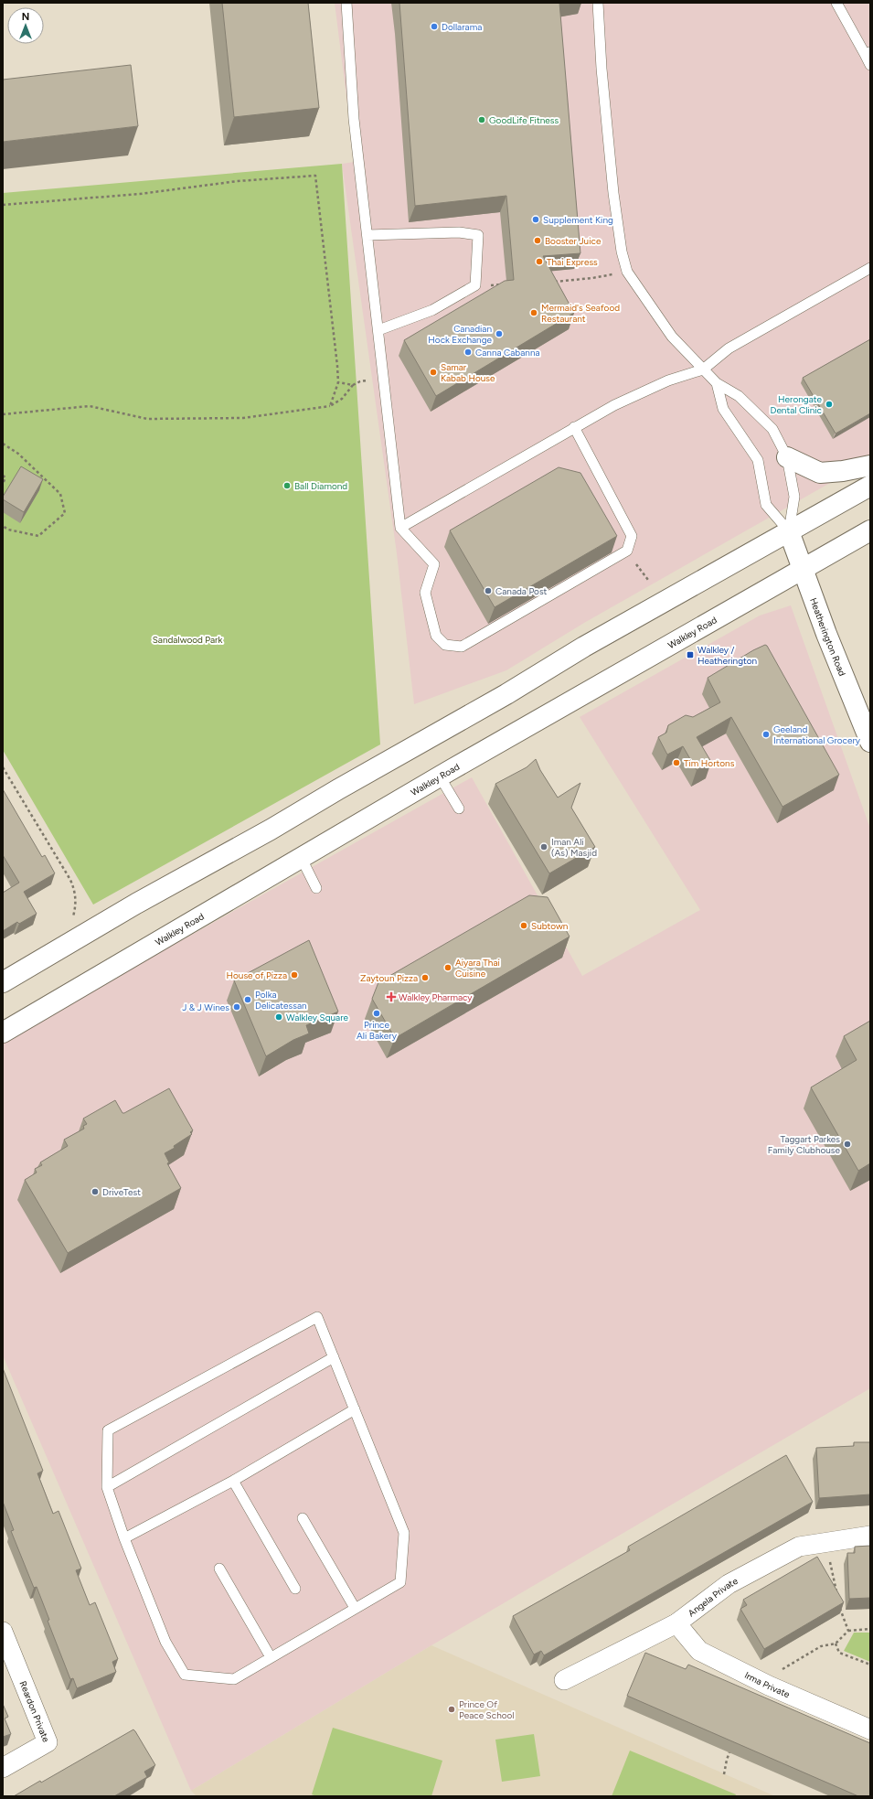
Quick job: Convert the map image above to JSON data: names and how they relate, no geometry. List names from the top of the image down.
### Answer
{
  "streets": {
    "main road": ["Walkley Road", "Heatherington Road"],
    "street": ["Angela Private", "Irma Private", "Reardon Private"]
  },
  "crossings": [
    ["Walkley Road", "Heatherington Road"],
    ["Angela Private", "Irma Private"]
  ],
  "parks": ["Sandalwood Park"],
  "places": {
    "other": [
      "Dollarama",
      "GoodLife Fitness",
      "Supplement King",
      "Booster Juice",
      "Thai Express",
      "Mermaid's Seafood Restaurant",
      "Canadian Hock Exchange",
      "Canna Cabanna",
      "Samar Kabab House",
      "Herongate Dental Clinic",
      "Ball Diamond",
      "Canada Post",
      "Geeland International Grocery",
      "Tim Hortons",
      "Iman Ali (As) Masjid",
      "Subtown",
      "Aiyara Thai Cuisine",
      "House of Pizza",
      "Zaytoun Pizza",
      "Polka Delicatessan",
      "J & J Wines",
      "Prince Ali Bakery",
      "Walkley Square",
      "Taggart Parkes Family Clubhouse",
      "DriveTest",
      "Prince Of Peace School"
    ],
    "transit": ["Walkley / Heatherington"],
    "health": ["Walkley Pharmacy"]
  },
  "north": "top"
}
